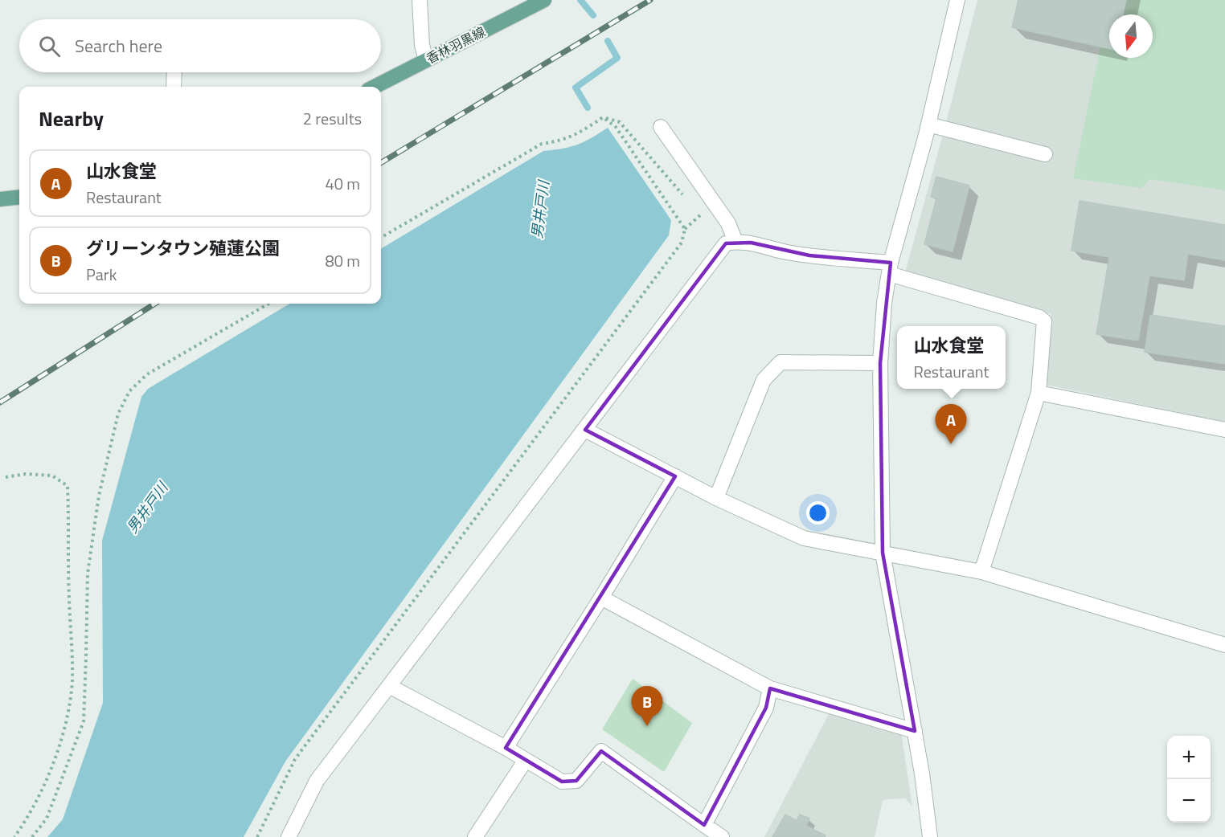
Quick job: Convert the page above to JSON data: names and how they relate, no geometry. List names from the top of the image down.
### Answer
{
  "streets": {
    "main road": ["香林羽黒線"]
  },
  "water": ["男井戸川"],
  "north": "bottom",
  "page": {
    "search": "Search here",
    "heading": ["Nearby", "2 results"],
    "list": [
      {
        "mark": "A",
        "name": "山水食堂",
        "note": "Restaurant",
        "value": "40 m"
      },
      {
        "mark": "B",
        "name": "グリーンタウン殖蓮公園",
        "note": "Park",
        "value": "80 m"
      }
    ],
    "popup": ["山水食堂", "Restaurant"],
    "pins": ["A", "B"],
    "map_buttons": ["+", "−"]
  }
}
